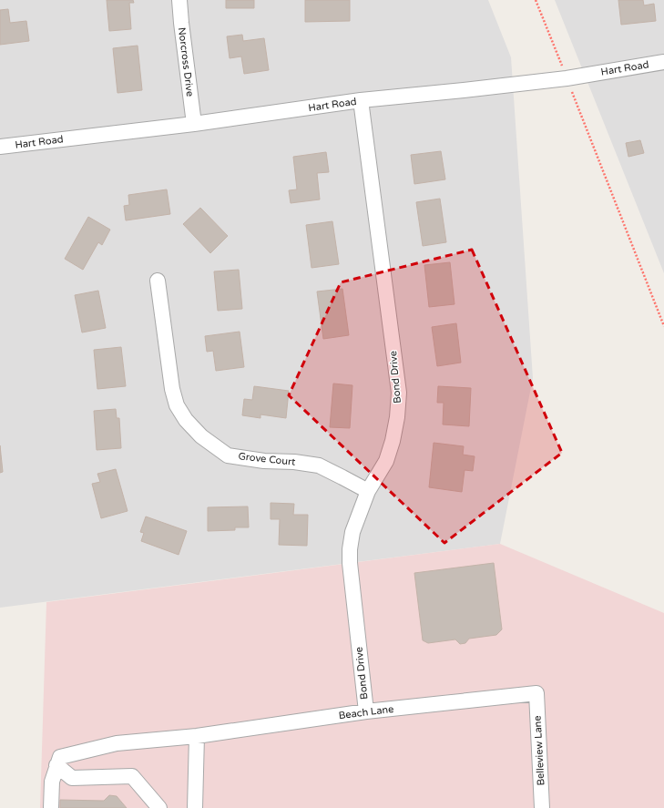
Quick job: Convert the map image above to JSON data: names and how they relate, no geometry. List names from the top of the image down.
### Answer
{
  "streets": {
    "street": [
      "Norcross Drive",
      "Hart Road",
      "Bond Drive",
      "Grove Court",
      "Beach Lane",
      "Belleview Lane"
    ]
  },
  "crossings": [
    ["Norcross Drive", "Hart Road"],
    ["Hart Road", "Bond Drive"],
    ["Bond Drive", "Grove Court"],
    ["Bond Drive", "Beach Lane"],
    ["Beach Lane", "Belleview Lane"]
  ]
}
